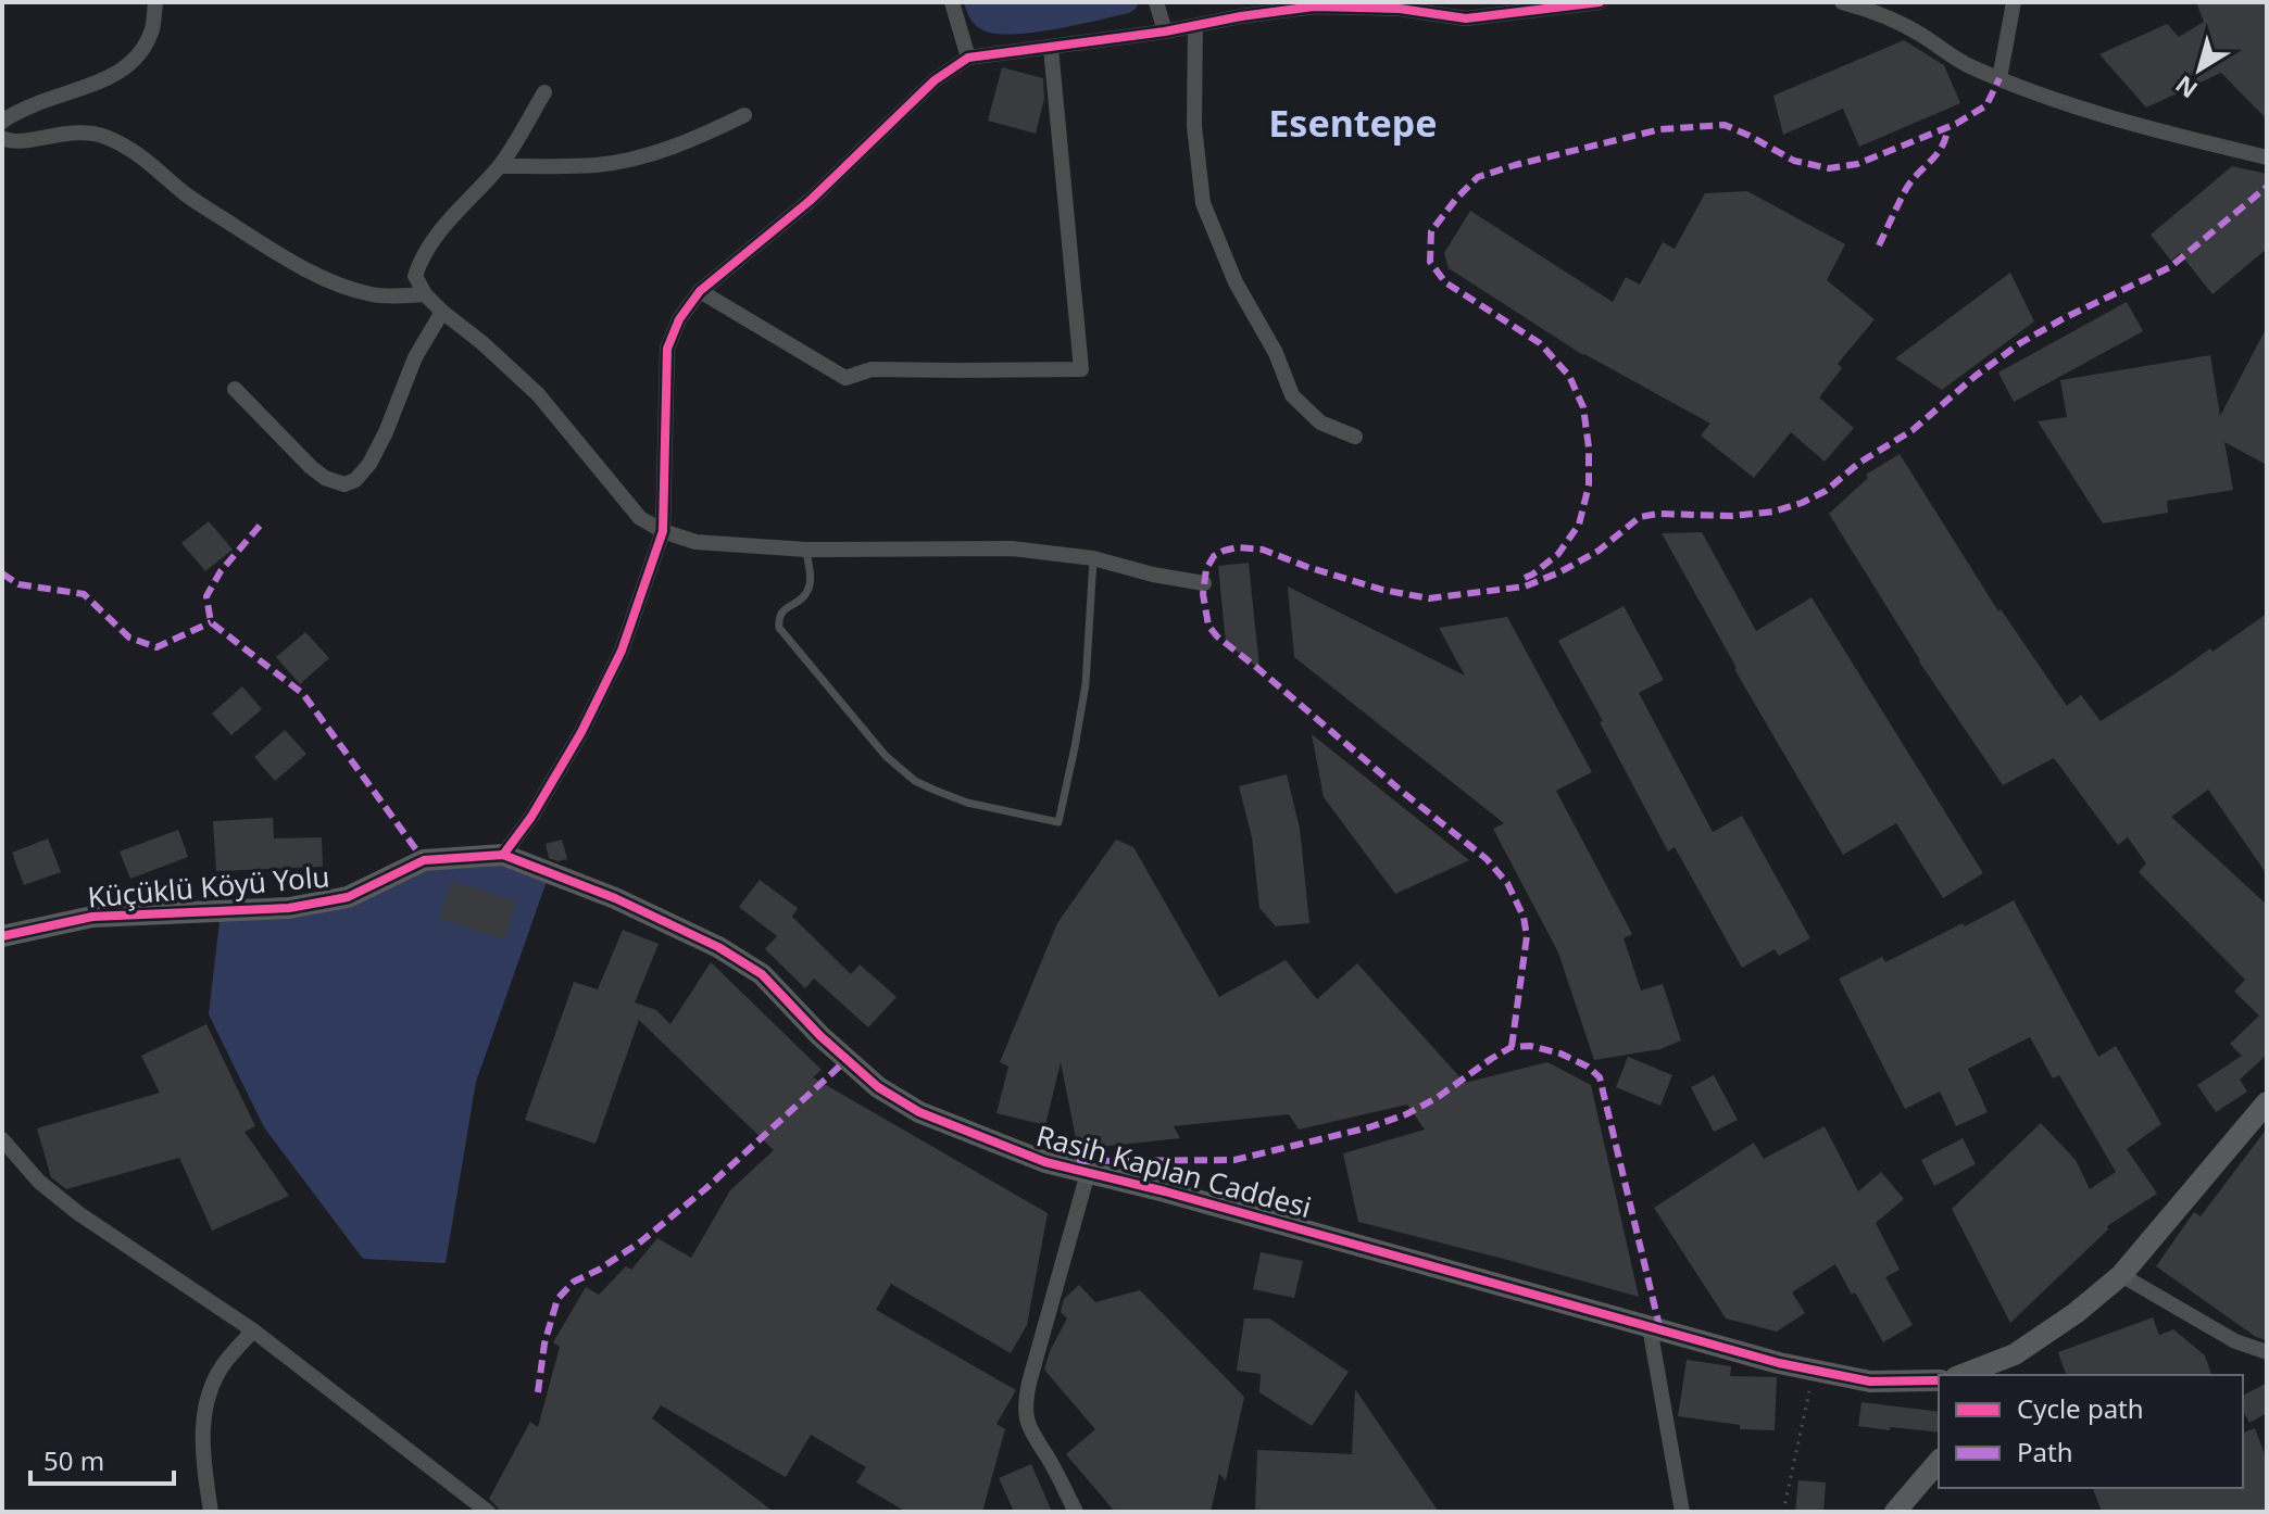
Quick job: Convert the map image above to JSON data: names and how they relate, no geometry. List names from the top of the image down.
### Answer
{
  "streets": {
    "street": ["Küçüklü Köyü Yolu", "Rasih Kaplan Caddesi"]
  },
  "crossings": [
    ["Küçüklü Köyü Yolu", "Rasih Kaplan Caddesi"]
  ],
  "districts": ["Esentepe"],
  "legend": ["Cycle path", "Path"],
  "scale_bar": "50 m",
  "north": "bottom left"
}
